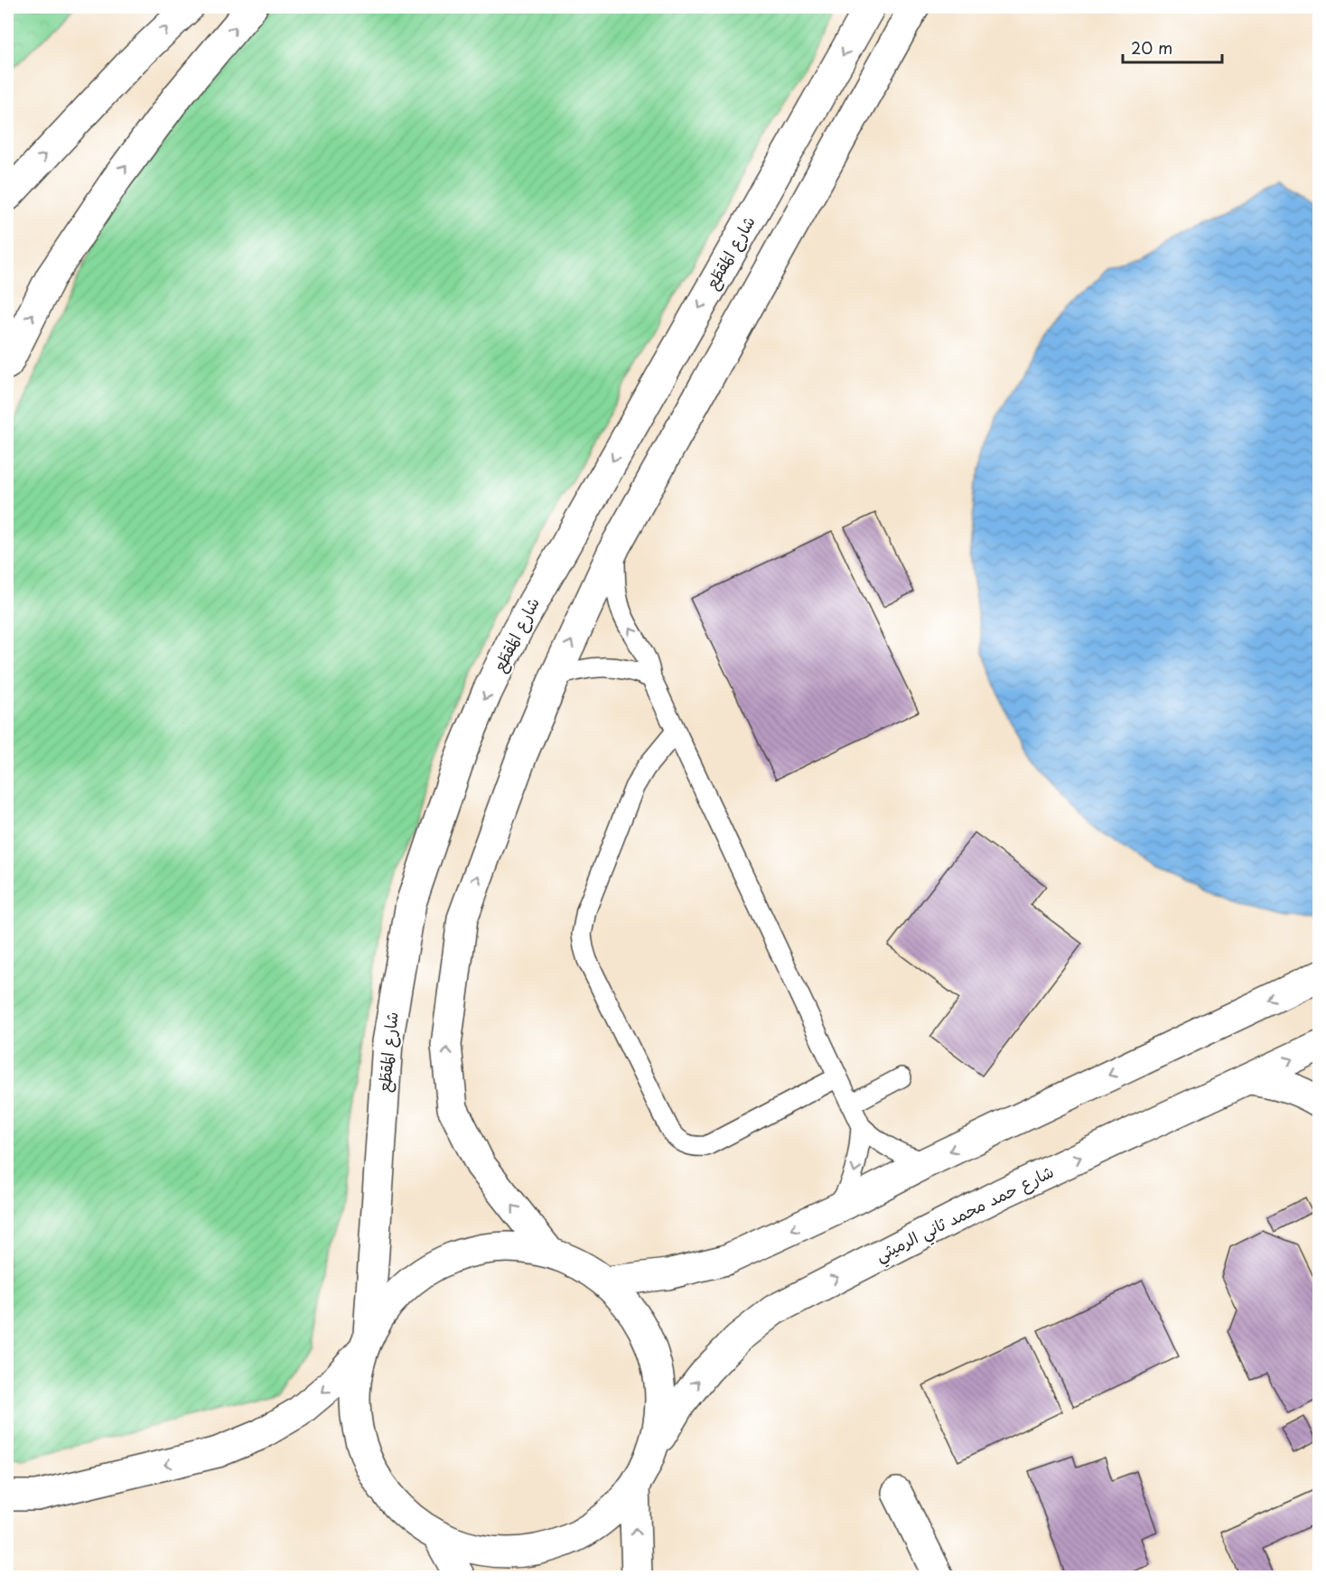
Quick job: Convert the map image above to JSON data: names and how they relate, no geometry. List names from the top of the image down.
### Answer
{
  "streets": {
    "main road": ["شارع المَقطَع", "شارع حمد محمد ثاني الرميثي"]
  },
  "crossings": [
    ["شارع المَقطَع", "شارع حمد محمد ثاني الرميثي"]
  ],
  "scale_bar": "20 m"
}
